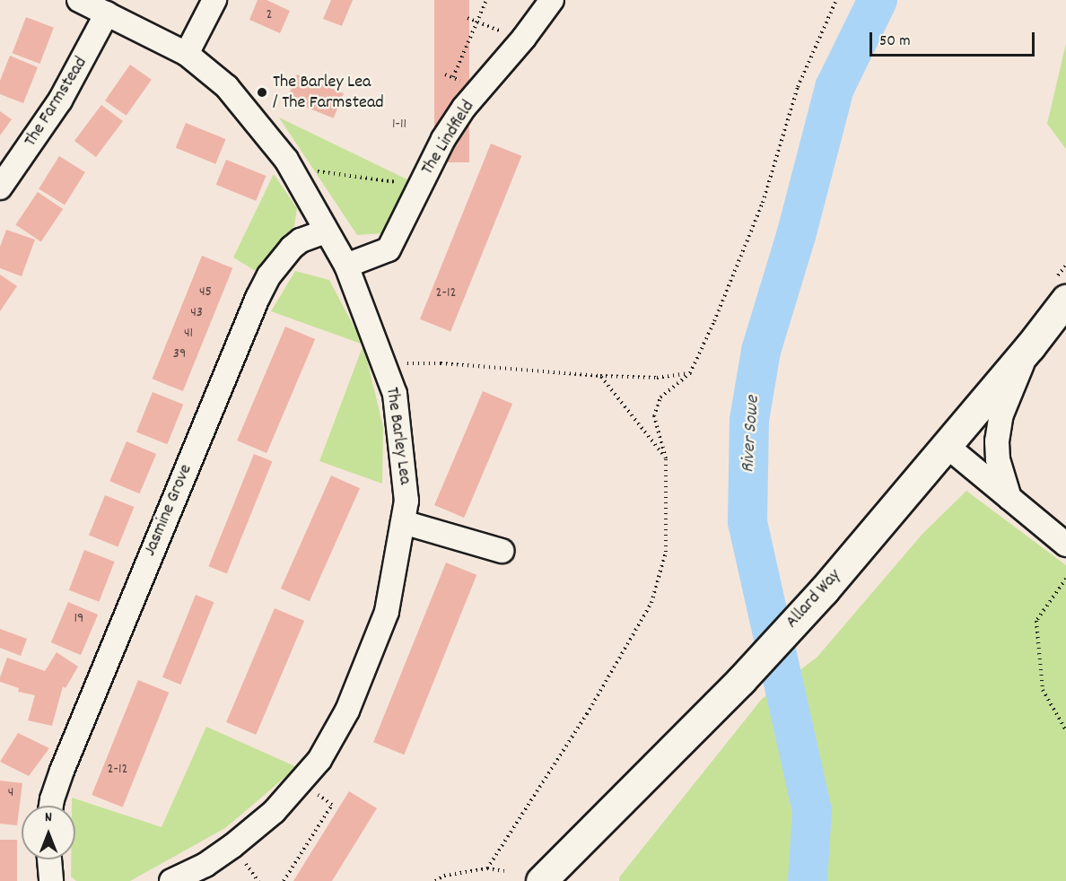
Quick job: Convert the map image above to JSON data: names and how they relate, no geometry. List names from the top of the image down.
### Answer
{
  "streets": {
    "main road": ["Allard Way"],
    "street": [
      "The Farmstead",
      "The Lindfield",
      "The Barley Lea",
      "Jasmine Grove"
    ]
  },
  "crossings": [
    ["The Farmstead", "The Barley Lea"],
    ["The Lindfield", "The Barley Lea"],
    ["The Barley Lea", "Jasmine Grove"]
  ],
  "water": ["River Sowe"],
  "places": ["The Barley Lea / The Farmstead"],
  "house_numbers": [
    "2",
    "1-11",
    "45",
    "2-12",
    "43",
    "41",
    "39",
    "19",
    "2-12",
    "4"
  ],
  "scale_bar": "50 m",
  "north": "top"
}
